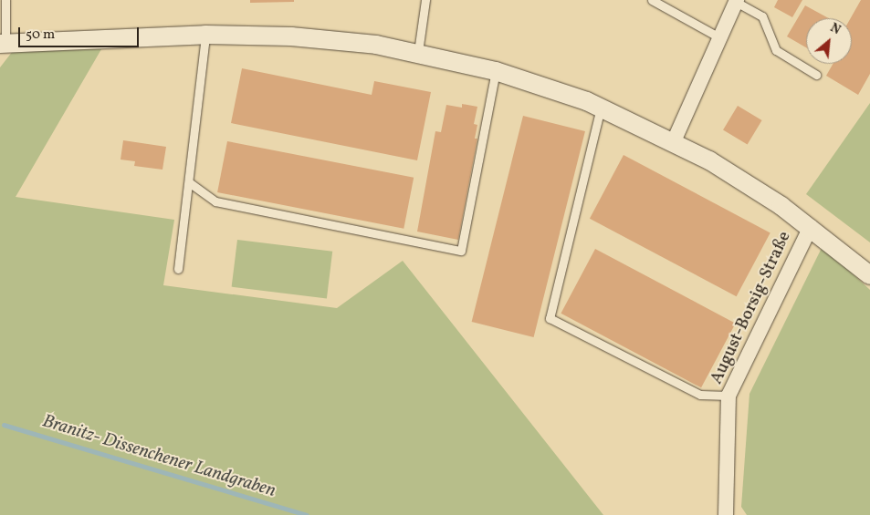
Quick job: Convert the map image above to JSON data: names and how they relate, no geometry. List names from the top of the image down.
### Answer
{
  "streets": {
    "street": ["August-Borsig-Straße"]
  },
  "water": ["Branitz- Dissenchener Landgraben"],
  "scale_bar": "50 m",
  "north": "top right"
}
